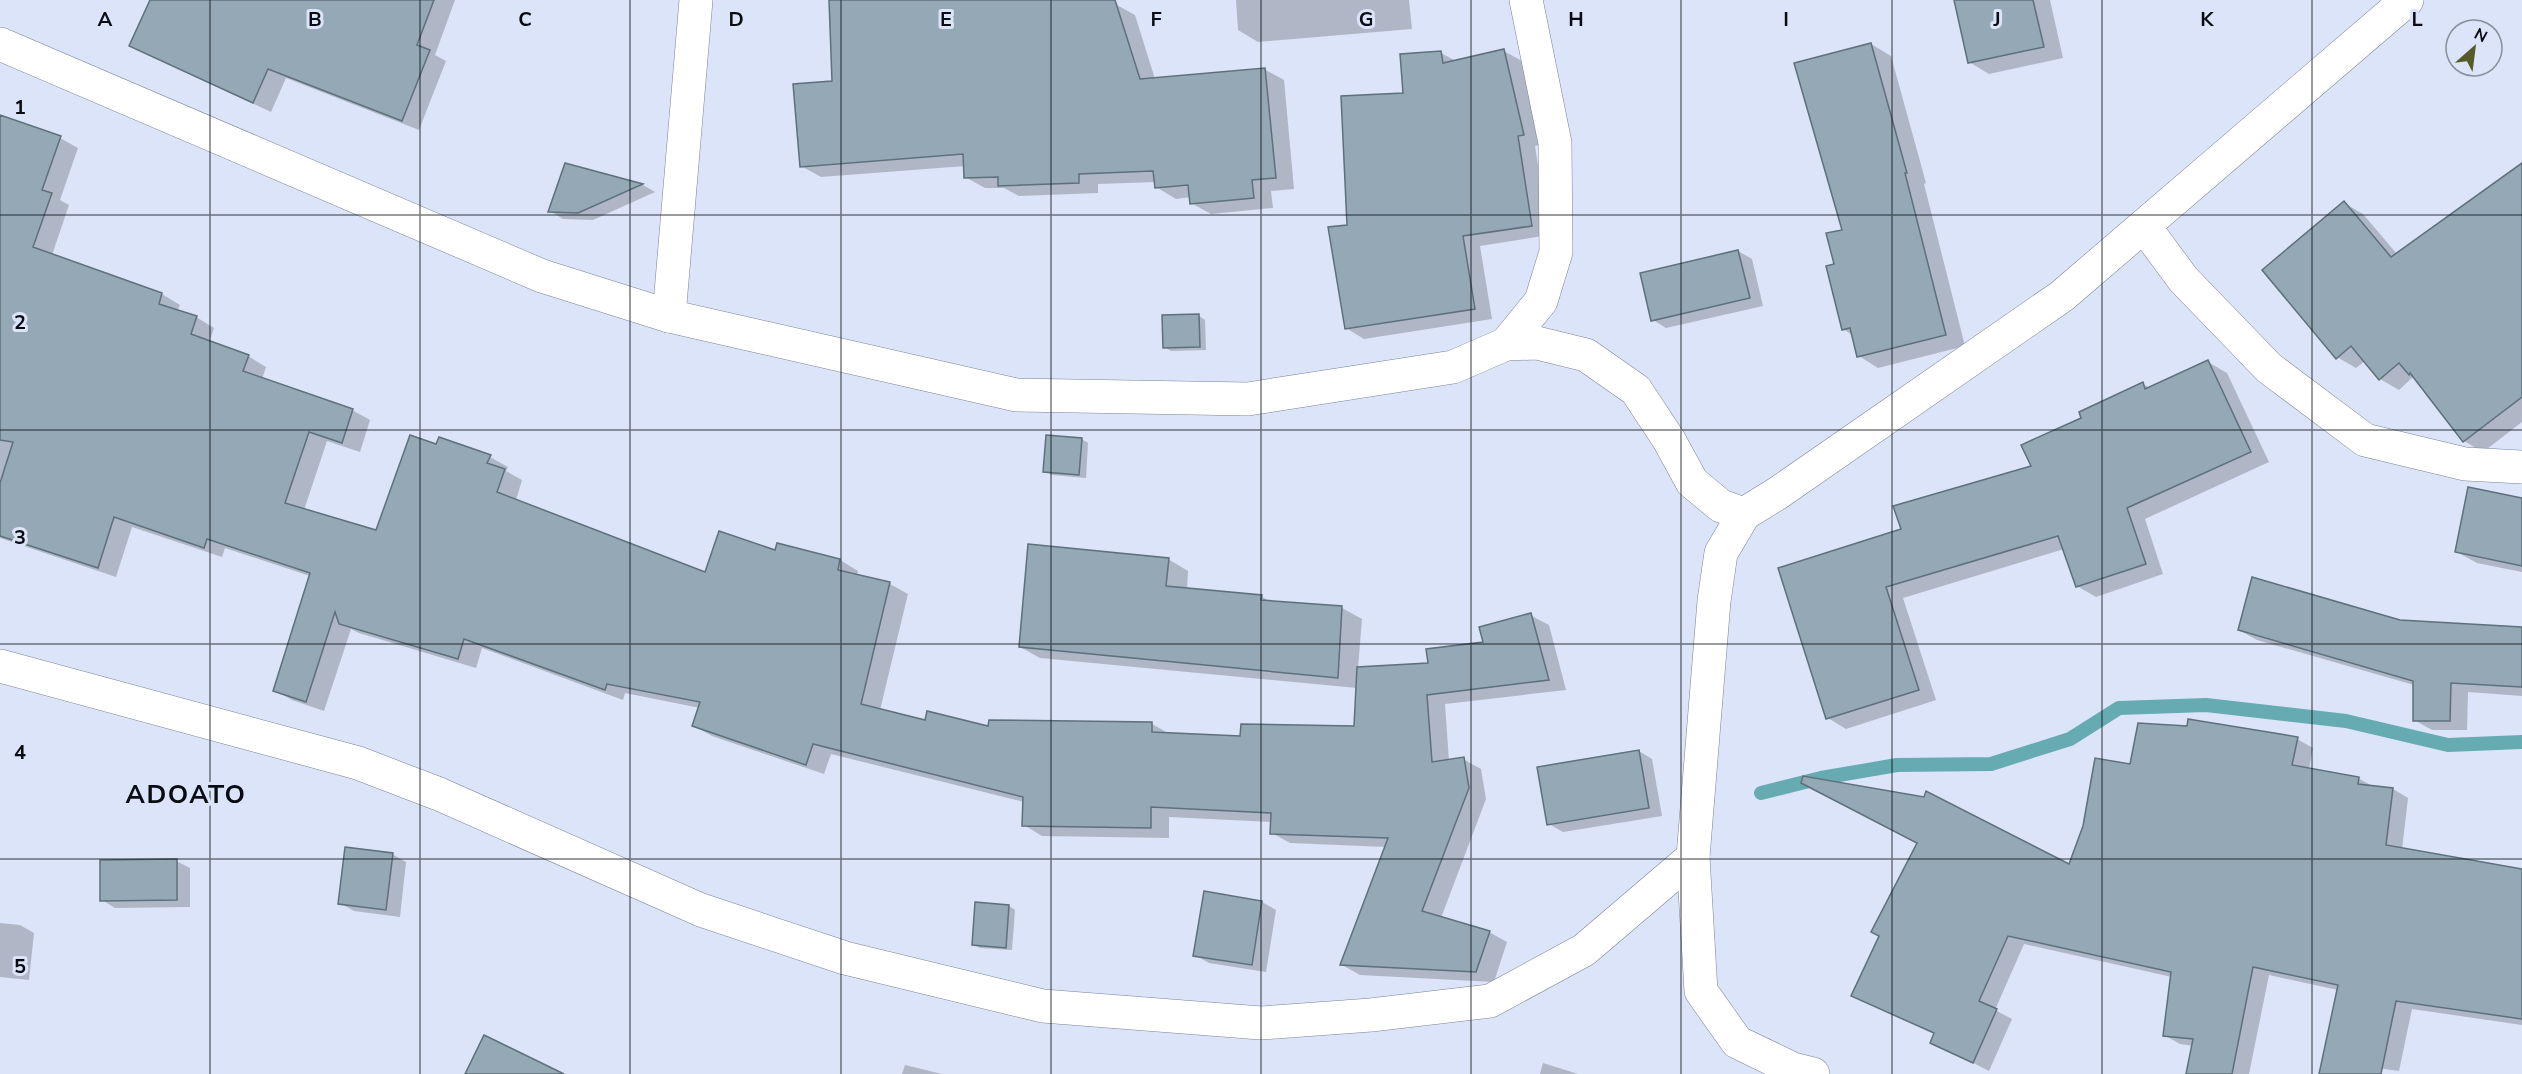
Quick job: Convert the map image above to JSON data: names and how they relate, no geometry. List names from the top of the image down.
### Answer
{
  "districts": ["ADOATO"],
  "north": "top right",
  "grid": {
    "columns": [
      "A",
      "B",
      "C",
      "D",
      "E",
      "F",
      "G",
      "H",
      "I",
      "J",
      "K",
      "L"
    ],
    "rows": [
      "1",
      "2",
      "3",
      "4",
      "5"
    ]
  }
}
